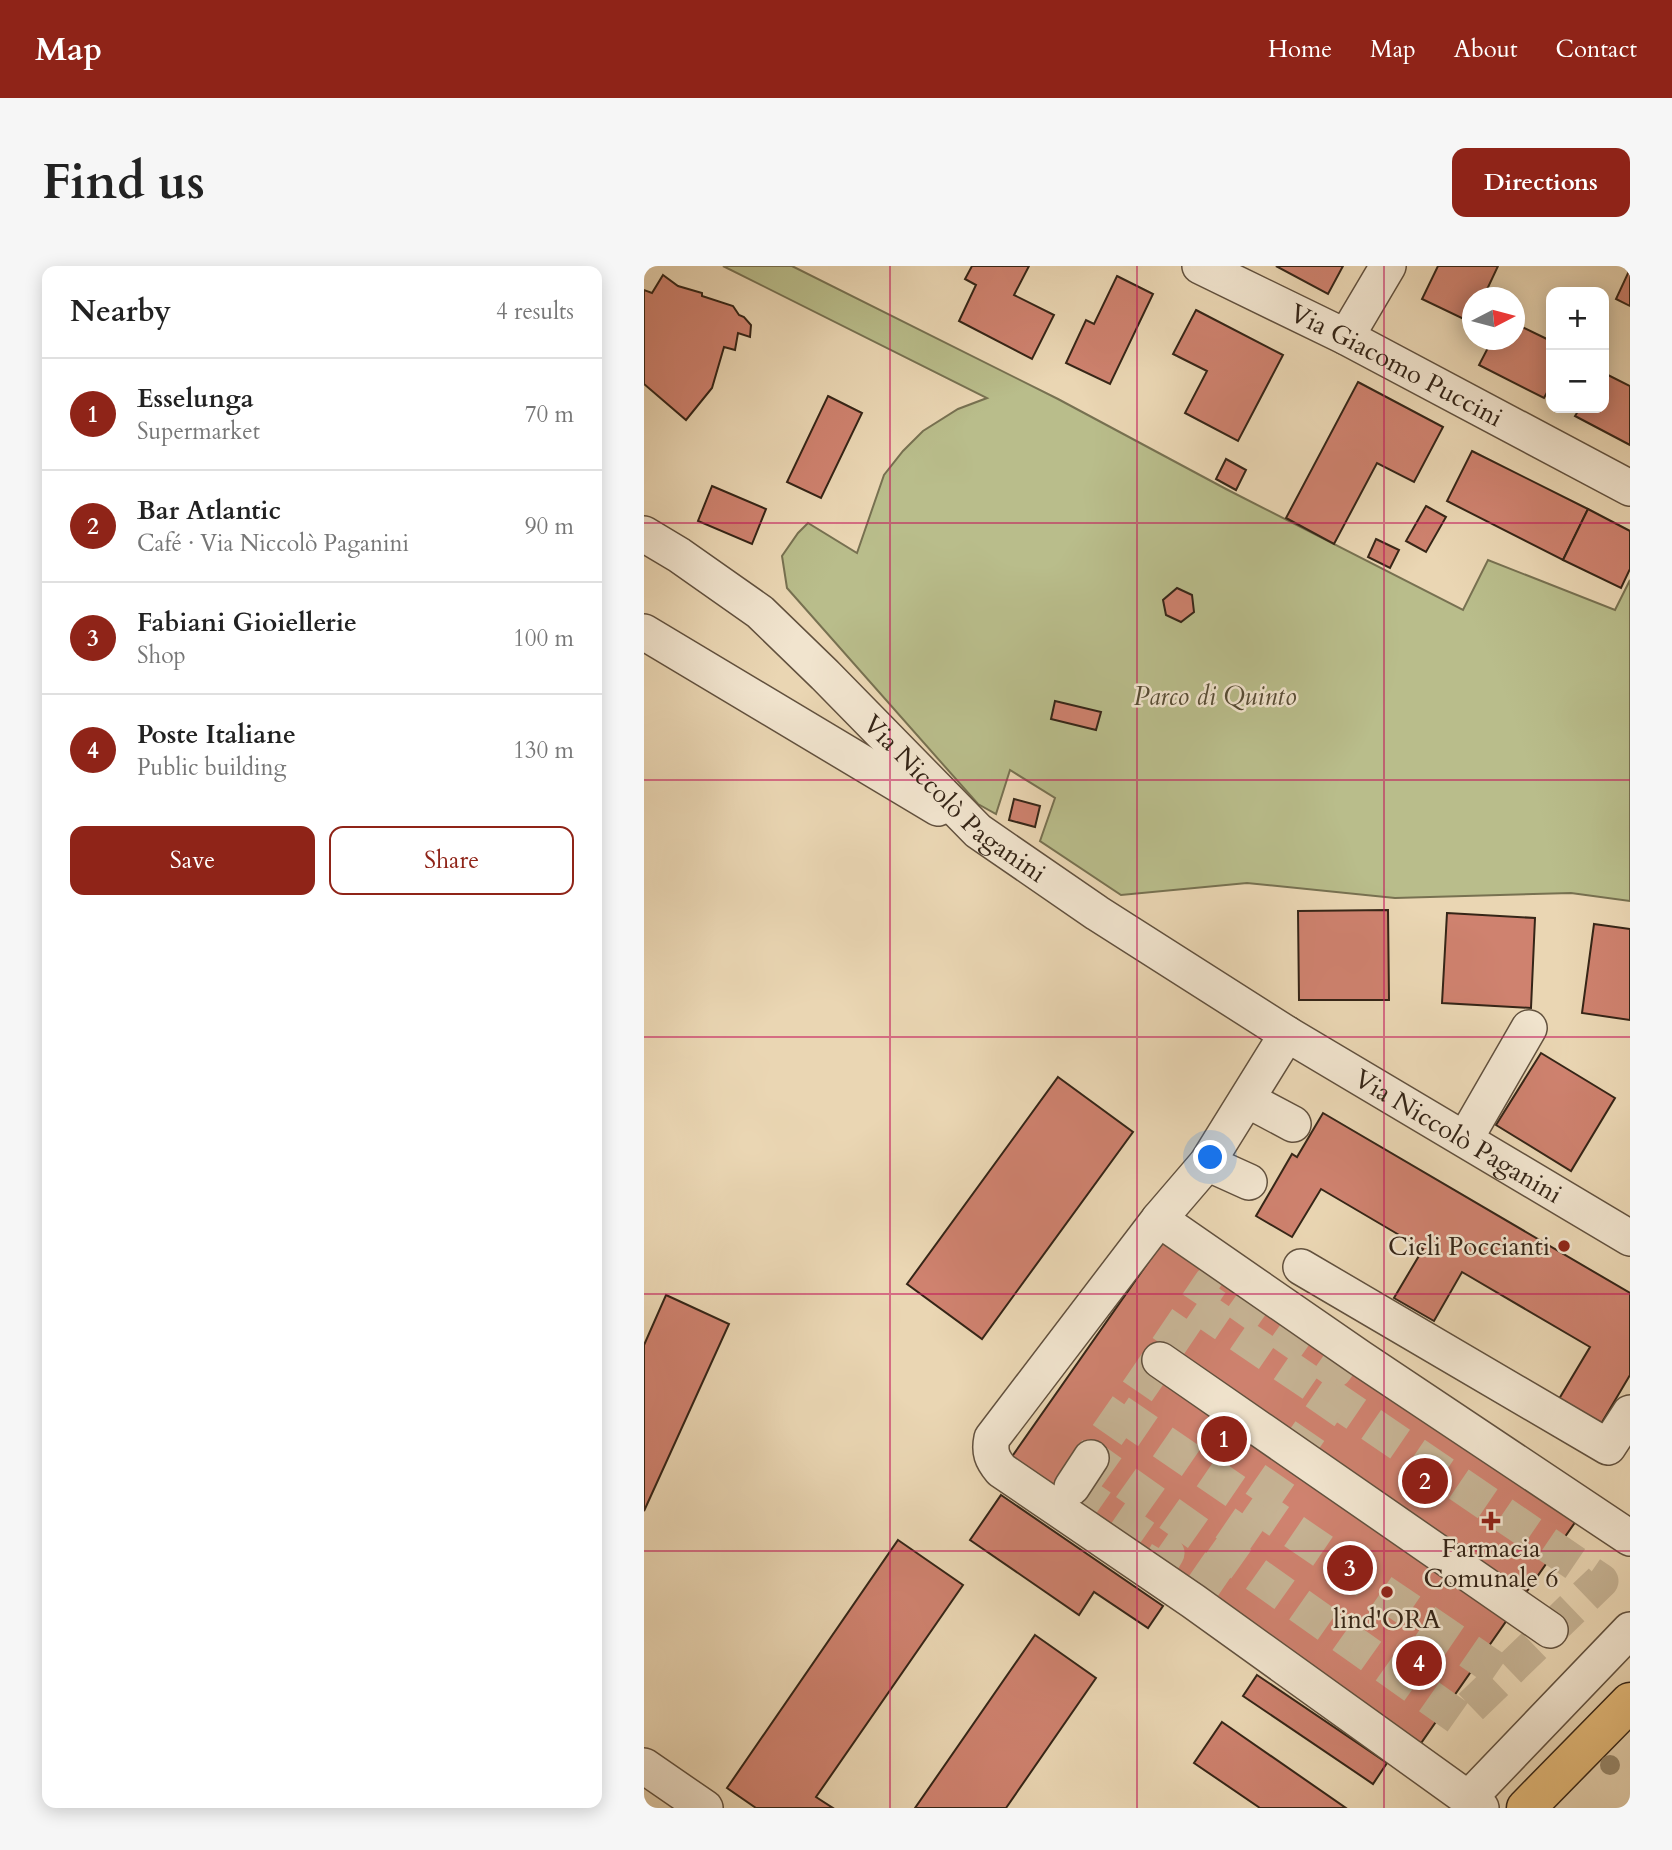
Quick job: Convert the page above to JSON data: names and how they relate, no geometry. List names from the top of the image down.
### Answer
{
  "streets": {
    "street": ["Via Giacomo Puccini", "Via Niccolò Paganini"]
  },
  "parks": ["Parco di Quinto"],
  "places": {
    "other": ["Cicli Poccianti", "lind'ORA"],
    "health": ["Farmacia Comunale 6"]
  },
  "north": "right",
  "page": {
    "header": "Map",
    "nav": [
      "Home",
      "Map",
      "About",
      "Contact"
    ],
    "buttons": [
      "Directions",
      ["Save", "Share"]
    ],
    "title": "Find us",
    "heading": ["Nearby", "4 results"],
    "map_buttons": ["+", "−"],
    "list": [
      {
        "mark": "1",
        "name": "Esselunga",
        "note": "Supermarket",
        "value": "70 m"
      },
      {
        "mark": "2",
        "name": "Bar Atlantic",
        "note": "Café · Via Niccolò Paganini",
        "value": "90 m"
      },
      {
        "mark": "3",
        "name": "Fabiani Gioiellerie",
        "note": "Shop",
        "value": "100 m"
      },
      {
        "mark": "4",
        "name": "Poste Italiane",
        "note": "Public building",
        "value": "130 m"
      }
    ],
    "pins": [
      "1",
      "2",
      "3",
      "4"
    ]
  }
}
